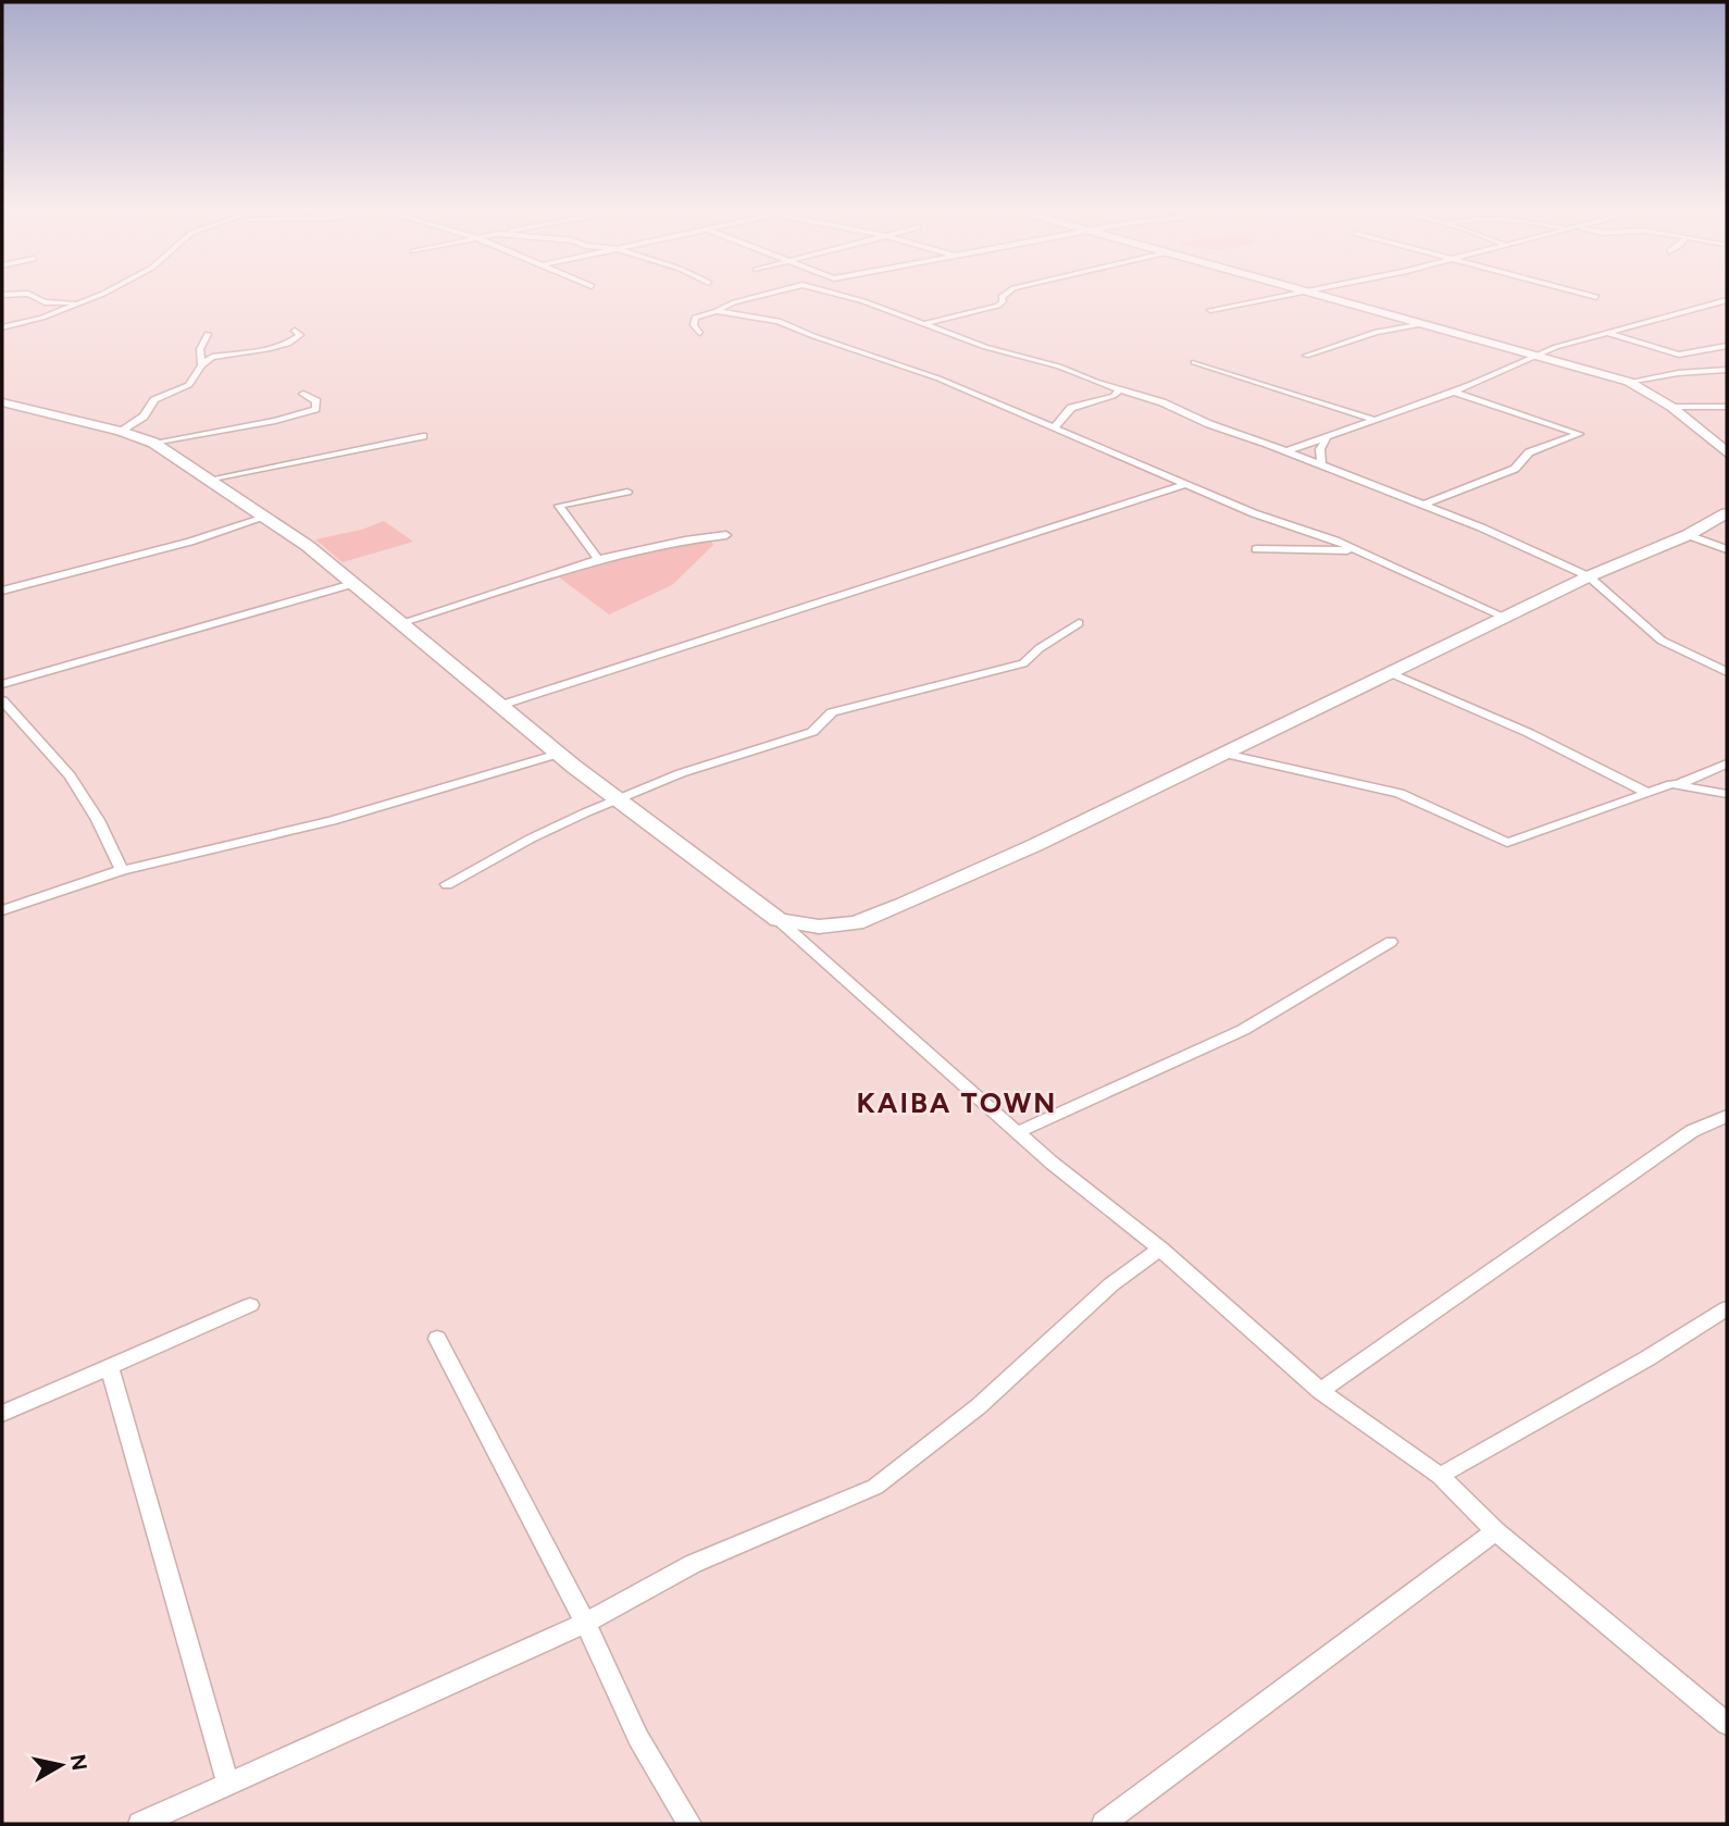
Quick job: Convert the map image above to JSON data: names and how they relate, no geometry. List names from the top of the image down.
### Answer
{
  "districts": ["KAIBA TOWN"],
  "north": "right"
}
